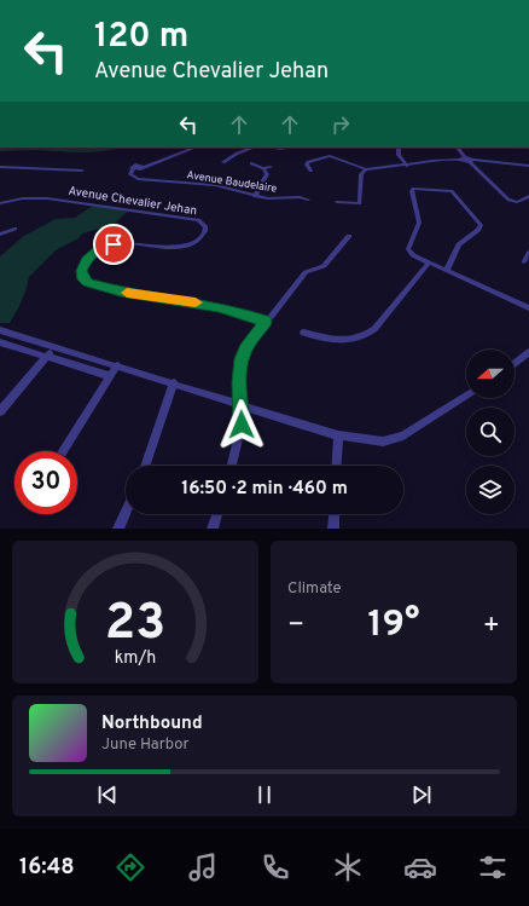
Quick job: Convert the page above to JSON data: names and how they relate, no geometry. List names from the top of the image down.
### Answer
{
  "streets": {
    "street": ["Avenue Baudelaire", "Avenue Chevalier Jehan"]
  },
  "north": "left",
  "page": {
    "turn": ["120 m", "Avenue Chevalier Jehan"],
    "limit": "30",
    "trip": "16:50 · 2 min · 460 m",
    "tile": "Climate",
    "heat": ["−", "19°", "+"],
    "song": ["Northbound", "June Harbor"],
    "tabs": "16:48",
    "gauge": ["23", "km/h"]
  }
}
